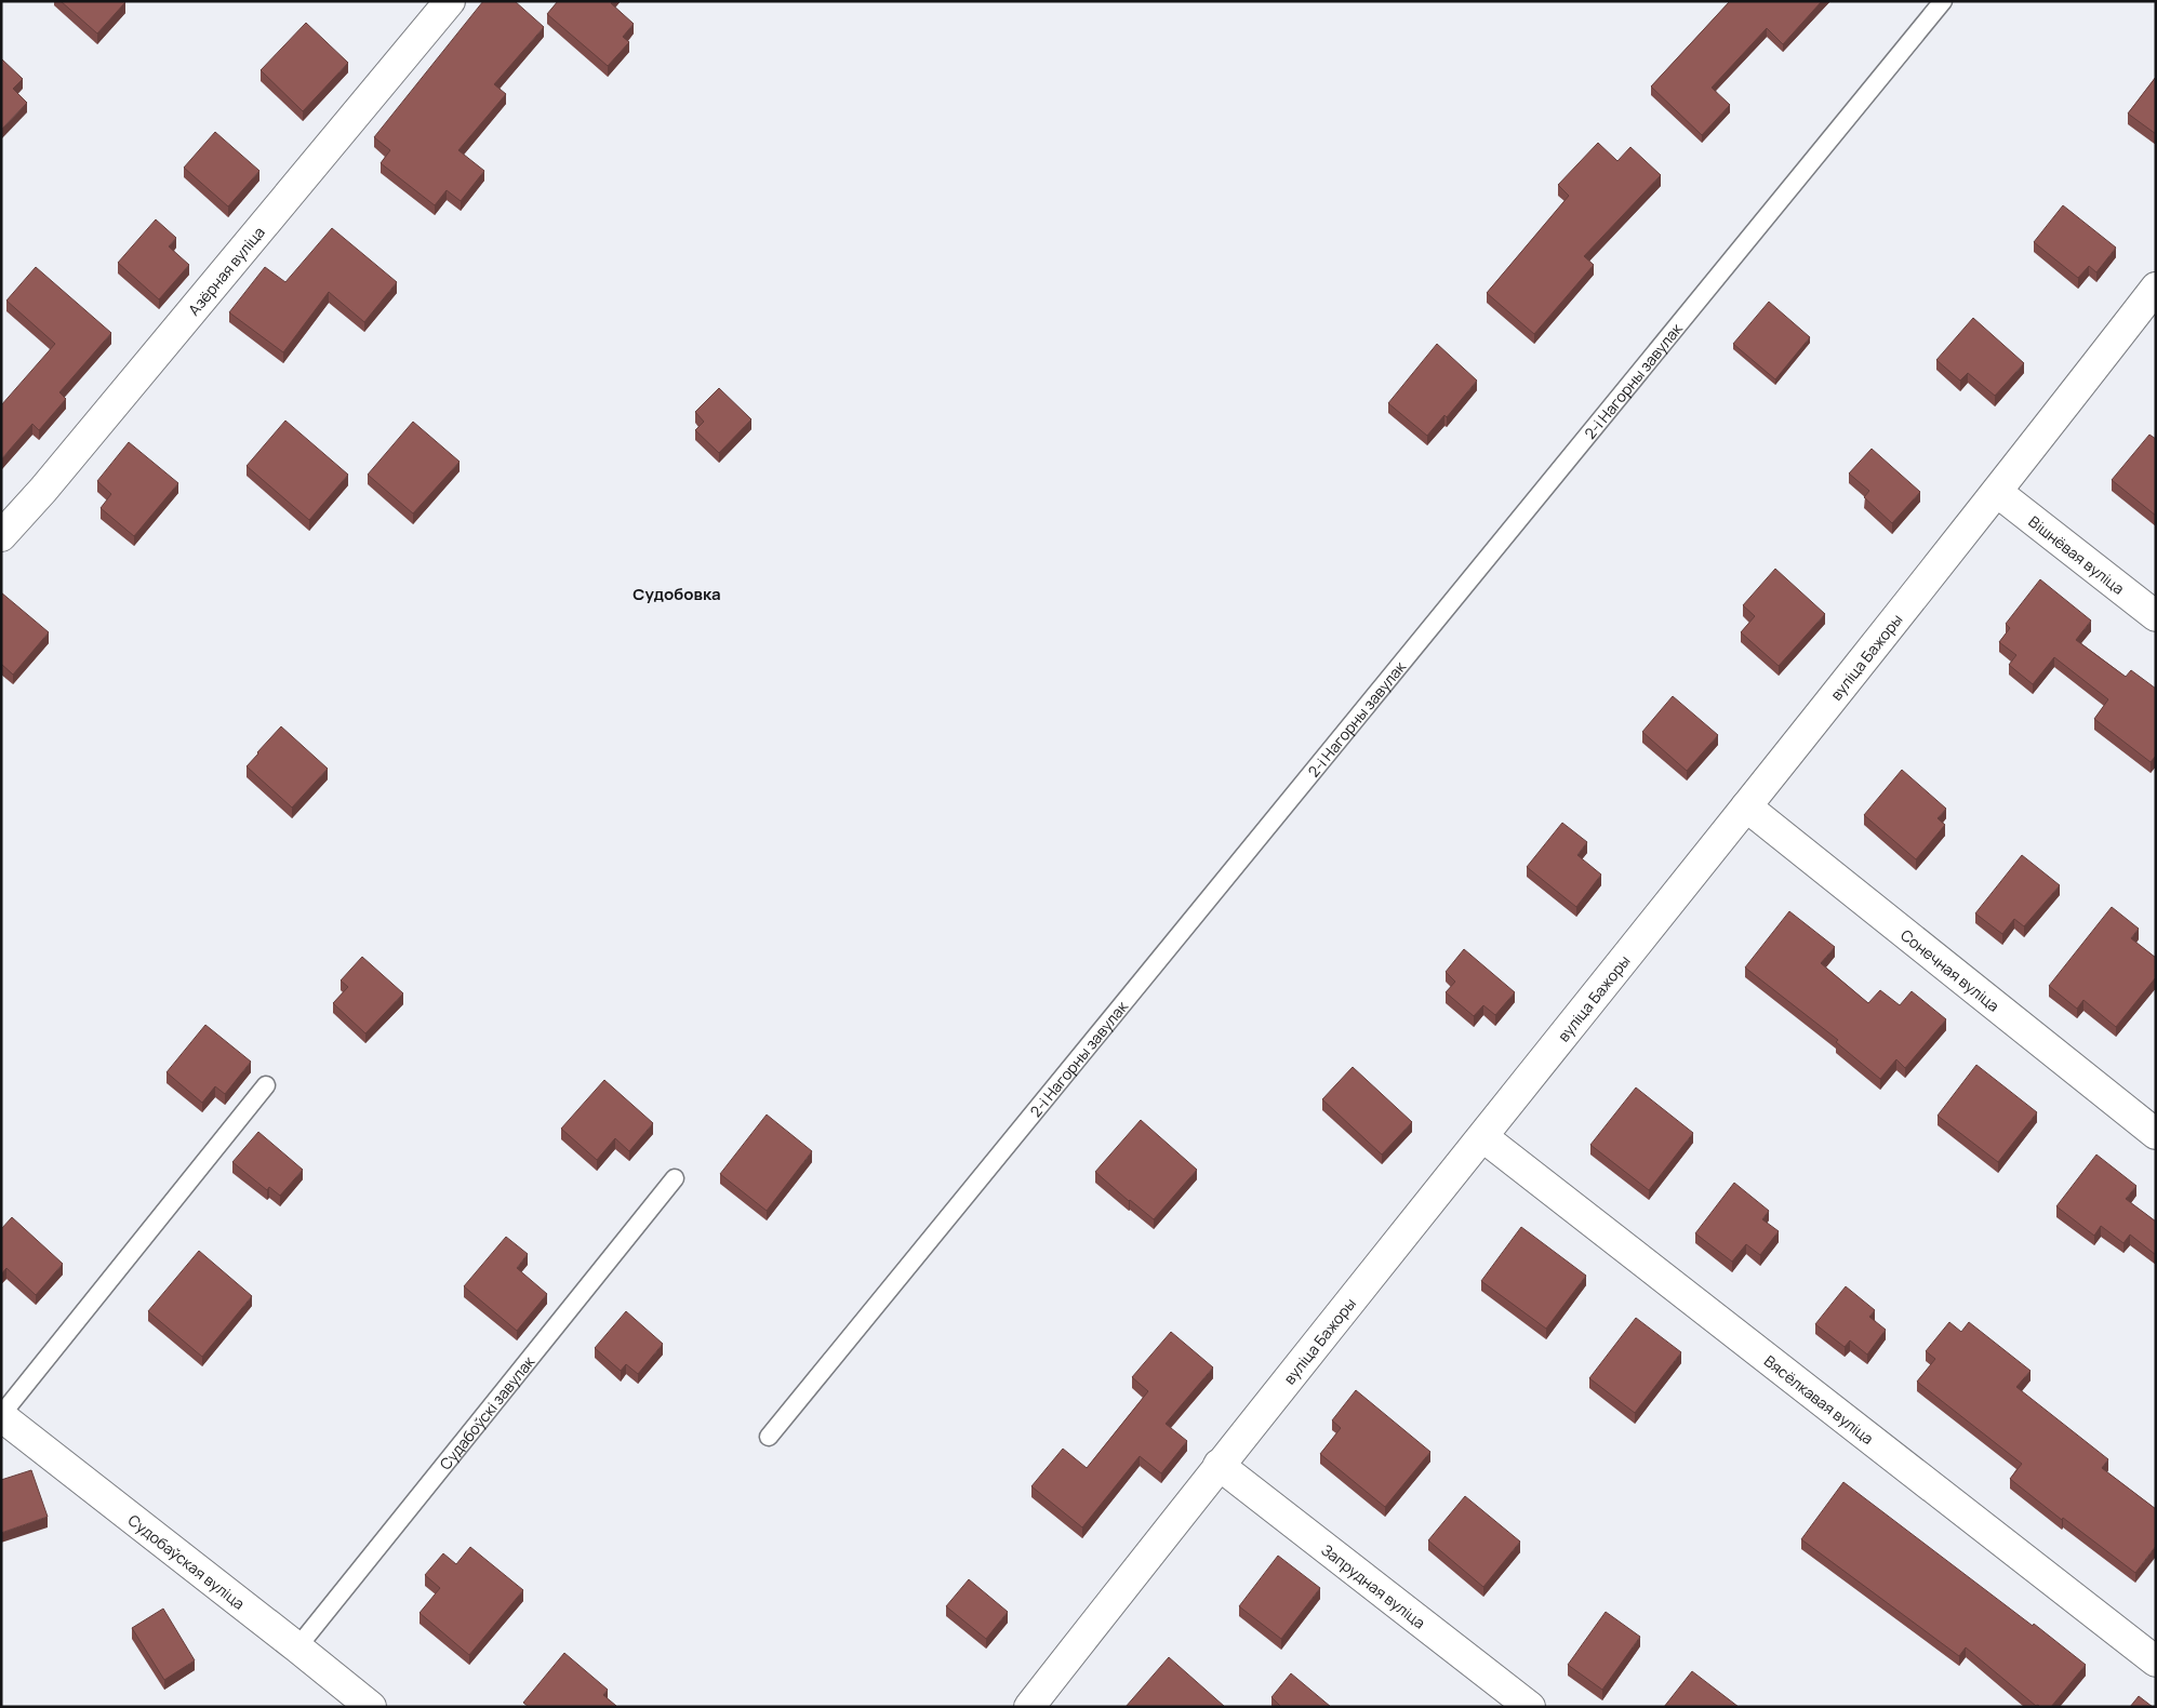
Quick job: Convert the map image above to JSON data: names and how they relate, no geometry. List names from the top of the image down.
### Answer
{
  "streets": {
    "street": [
      "Азёрная вуліца",
      "Вішнёвая вуліца",
      "вуліца Бажоры",
      "Сонечная вуліца",
      "Вясёлкавая вуліца",
      "Судобаўская вуліца",
      "Запрудная вуліца"
    ],
    "lane": ["2-і Нагорны завулак", "Судабоўскі завулак"]
  },
  "crossings": [
    ["Вішнёвая вуліца", "вуліца Бажоры"],
    ["вуліца Бажоры", "Сонечная вуліца"],
    ["вуліца Бажоры", "Вясёлкавая вуліца"],
    ["вуліца Бажоры", "Запрудная вуліца"],
    ["Судабоўскі завулак", "Судобаўская вуліца"]
  ],
  "districts": ["Судобовка"]
}
